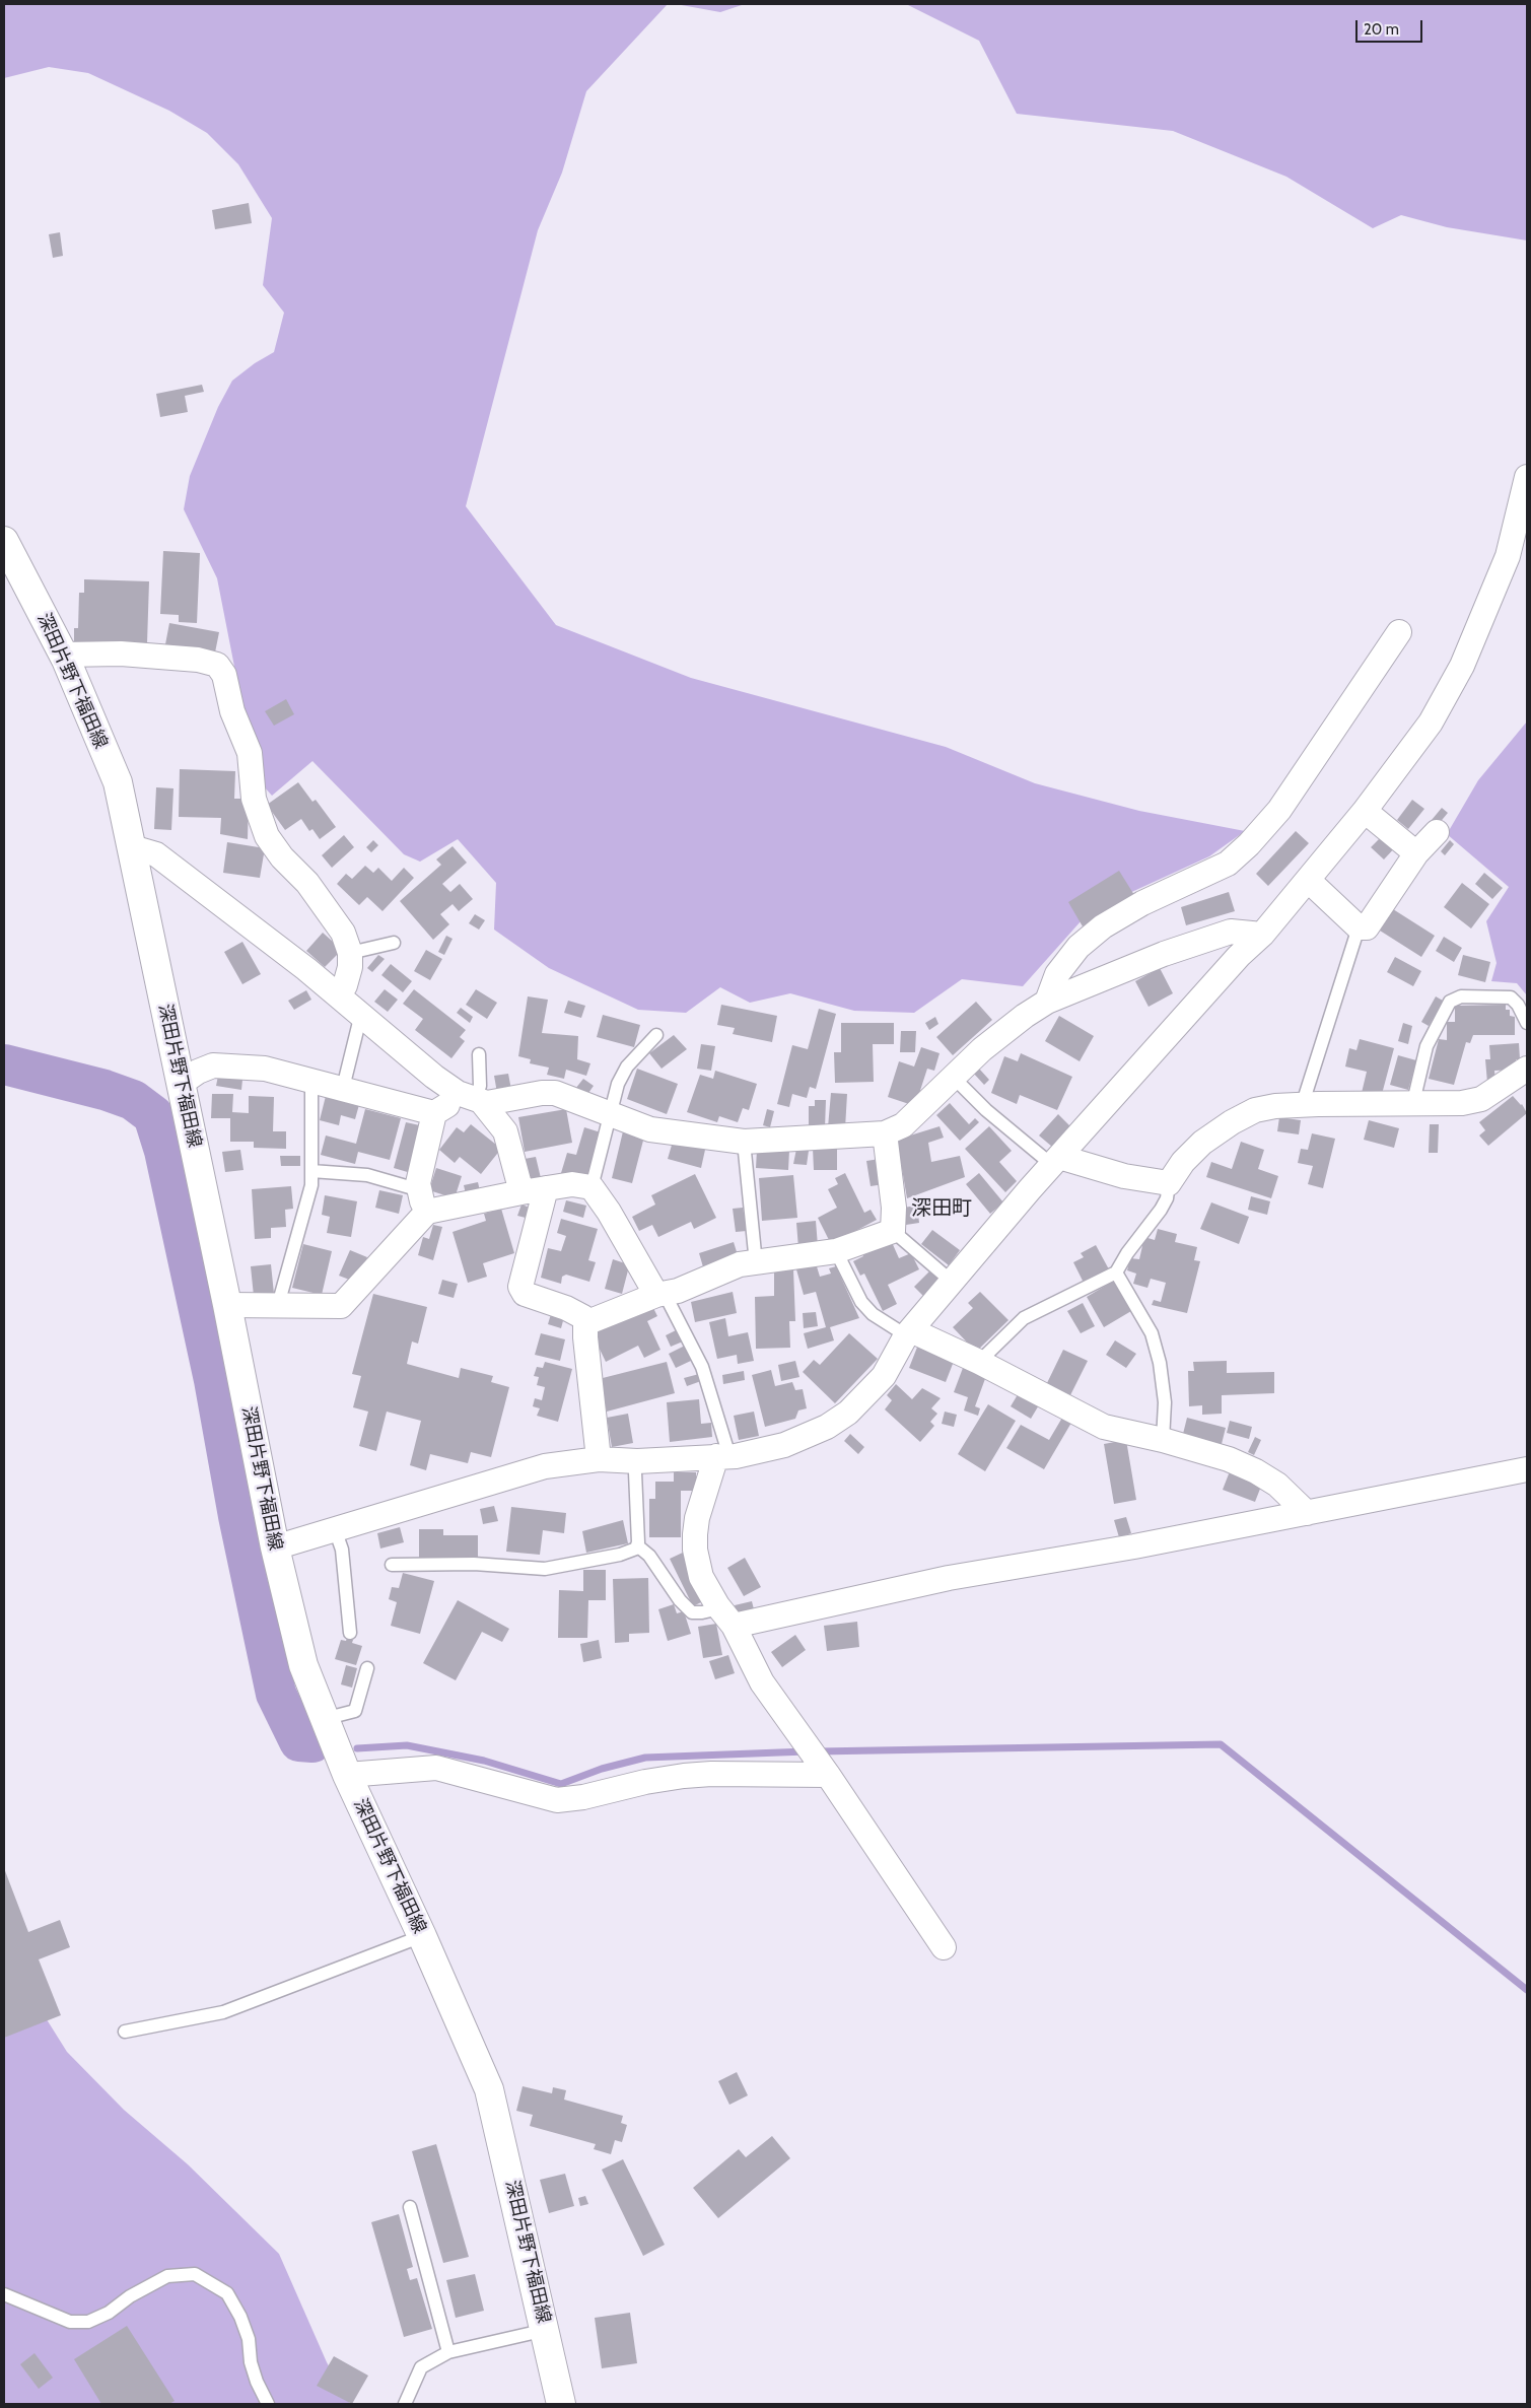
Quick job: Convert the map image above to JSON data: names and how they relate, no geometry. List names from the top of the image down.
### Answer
{
  "streets": {
    "main road": ["深田片野下福田線"]
  },
  "districts": ["深田町"],
  "scale_bar": "20 m"
}
